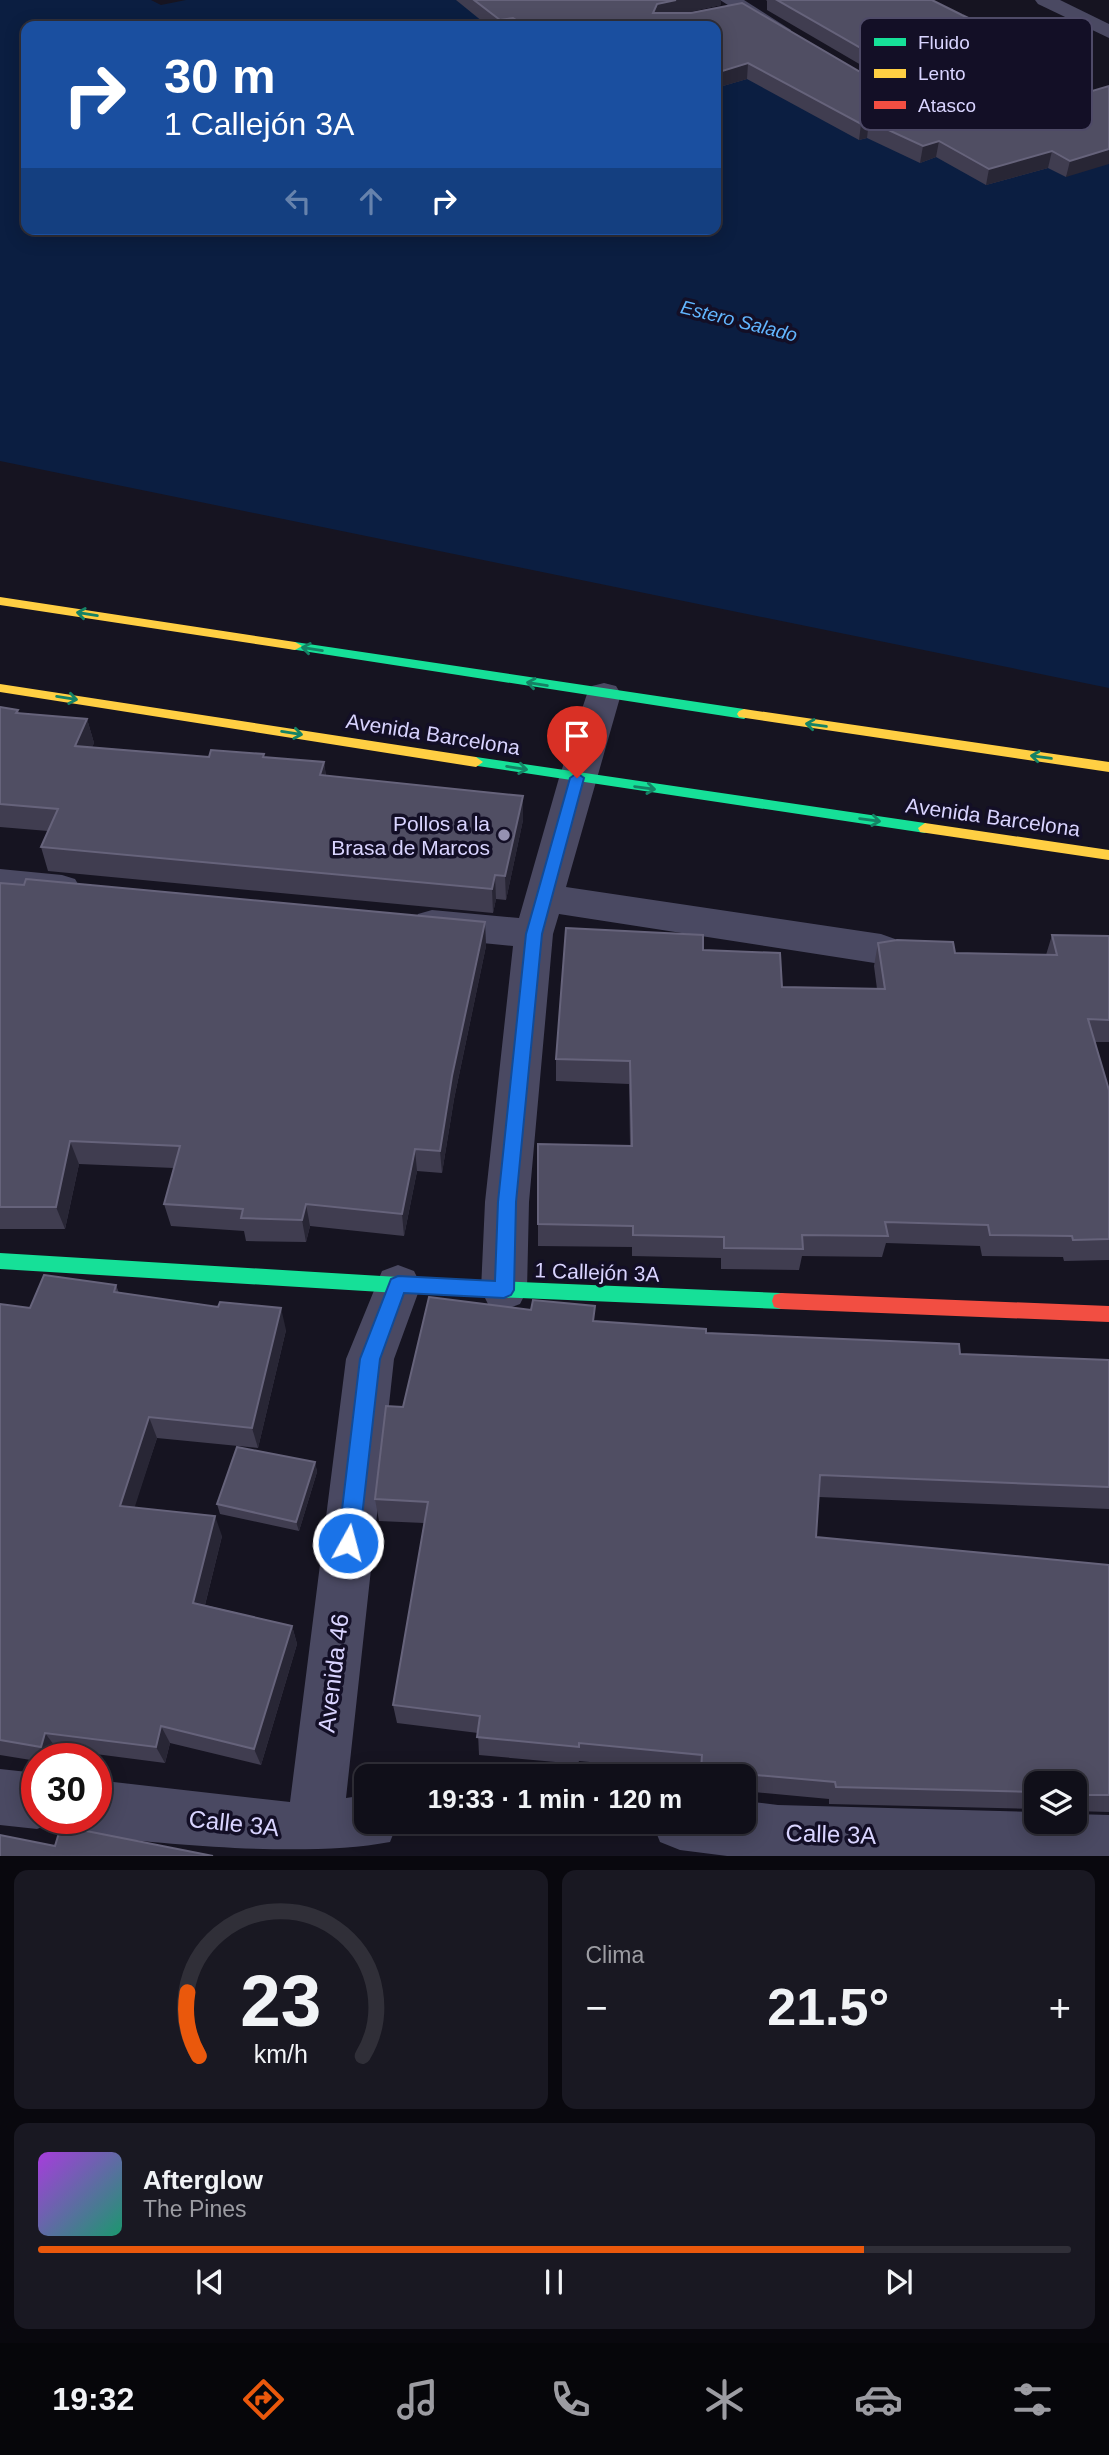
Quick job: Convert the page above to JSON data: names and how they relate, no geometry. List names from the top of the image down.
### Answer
{
  "streets": {
    "main road": ["Avenida Barcelona", "1 Callejón 3A"],
    "street": ["Avenida 46", "Calle 3A"]
  },
  "crossings": [
    ["1 Callejón 3A", "Avenida 46"],
    ["Avenida 46", "Calle 3A"]
  ],
  "water": ["Estero Salado"],
  "places": ["Pollos a la Brasa de Marcos"],
  "legend": ["Fluido", "Lento", "Atasco"],
  "page": {
    "turn": ["30 m", "1 Callejón 3A"],
    "limit": "30",
    "trip": "19:33 · 1 min · 120 m",
    "tile": "Clima",
    "heat": ["−", "21.5°", "+"],
    "song": ["Afterglow", "The Pines"],
    "tabs": "19:32",
    "gauge": ["23", "km/h"]
  }
}
